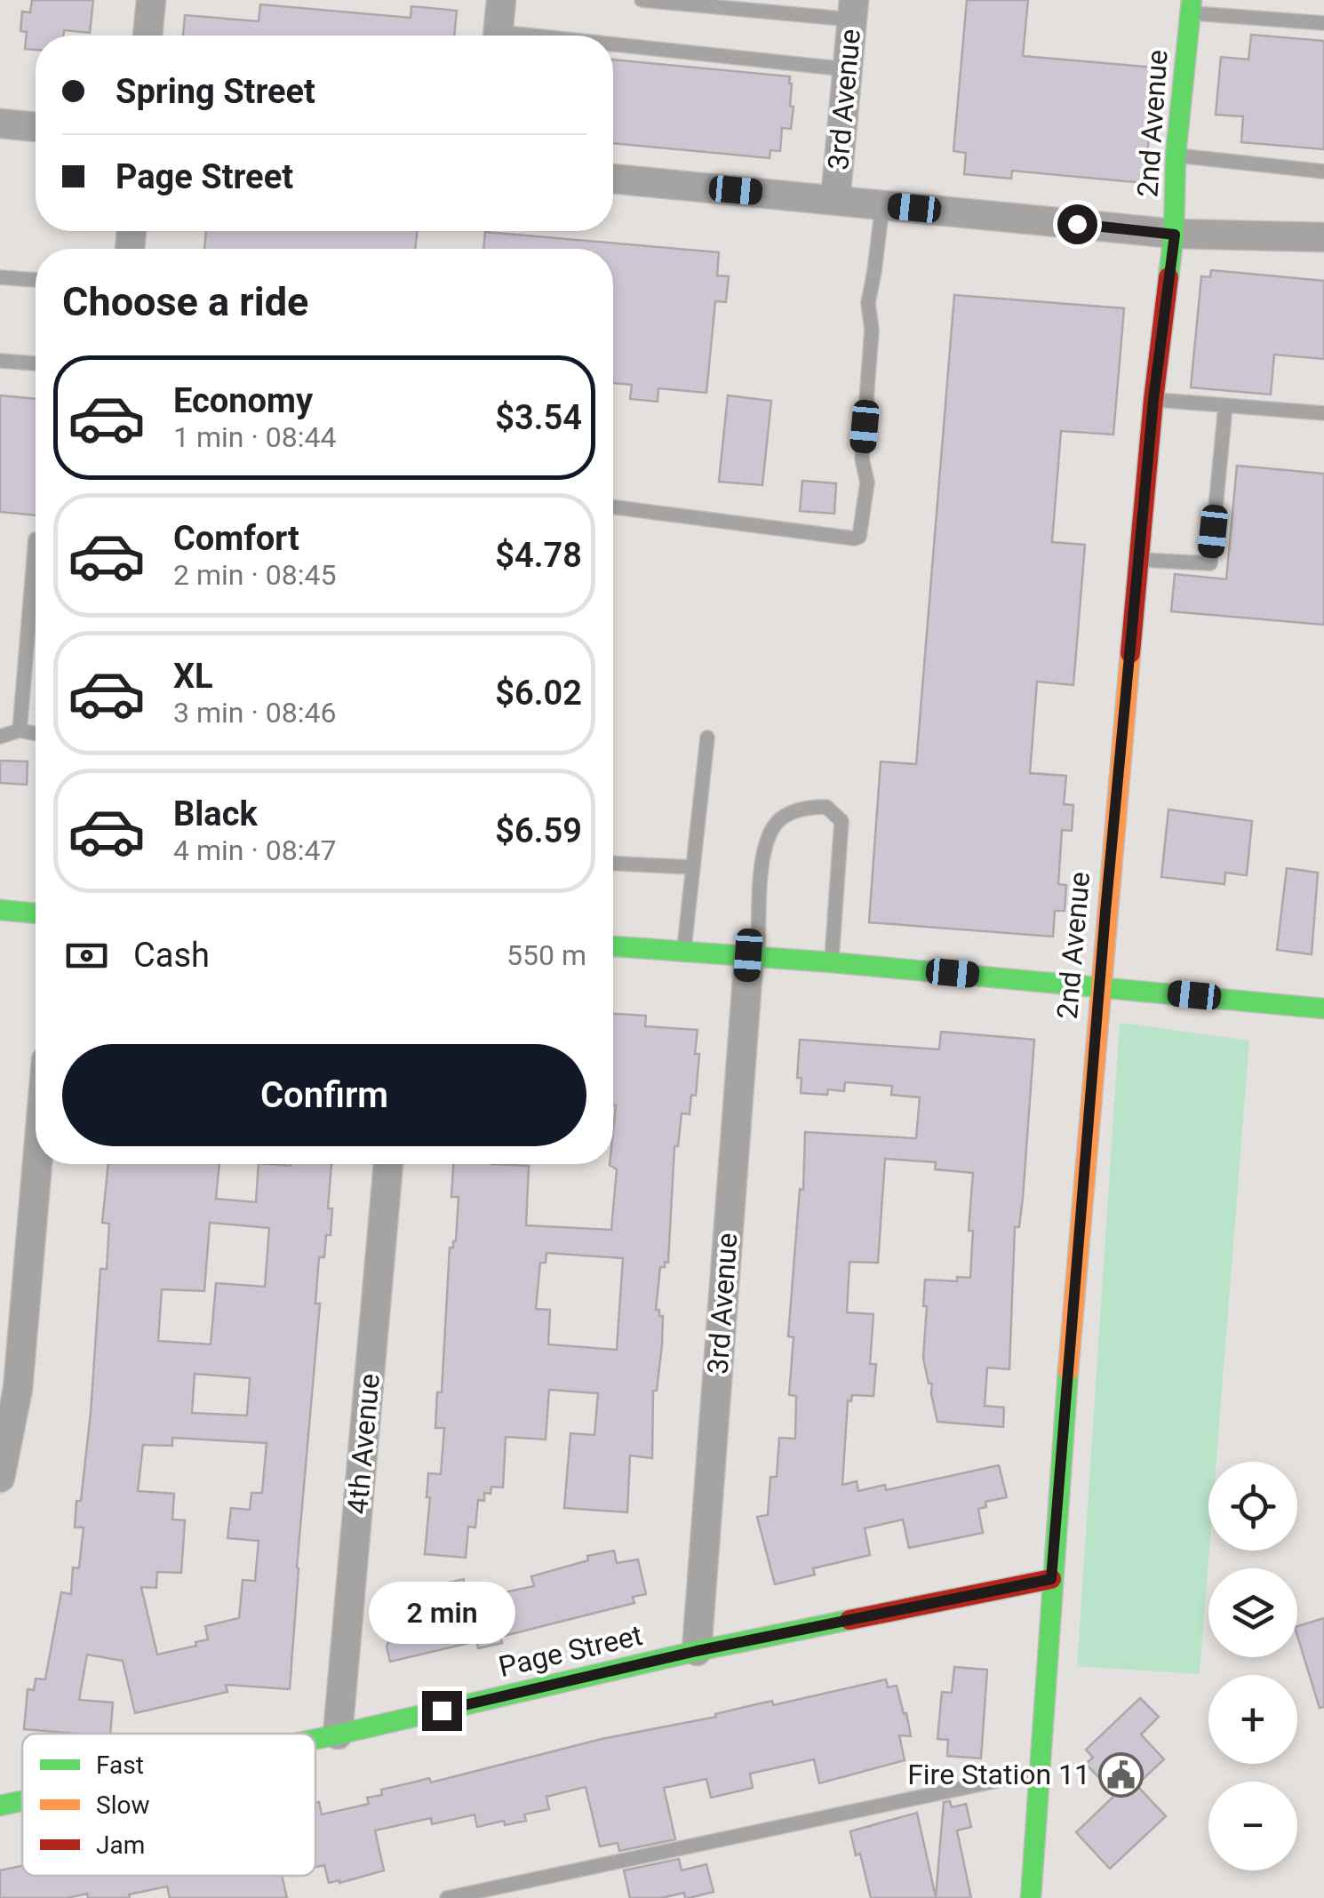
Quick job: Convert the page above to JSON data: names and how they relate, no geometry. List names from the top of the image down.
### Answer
{
  "streets": {
    "street": [
      "3rd Avenue",
      "2nd Avenue",
      "4th Avenue",
      "Page Street"
    ]
  },
  "crossings": [
    ["3rd Avenue", "Page Street"],
    ["2nd Avenue", "Page Street"],
    ["4th Avenue", "Page Street"]
  ],
  "places": {
    "public building": ["Fire Station 11"]
  },
  "legend": ["Fast", "Slow", "Jam"],
  "page": {
    "banner": ["Spring Street", "Page Street"],
    "heading": "Choose a ride",
    "list": [
      {
        "name": "Economy",
        "note": "1 min · 08:44",
        "value": "$3.54"
      },
      {
        "name": "Comfort",
        "note": "2 min · 08:45",
        "value": "$4.78"
      },
      {
        "name": "XL",
        "note": "3 min · 08:46",
        "value": "$6.02"
      },
      {
        "name": "Black",
        "note": "4 min · 08:47",
        "value": "$6.59"
      }
    ],
    "pay": ["Cash", "550 m"],
    "buttons": "Confirm",
    "map_buttons": ["+", "−"],
    "bubble": "2 min"
  }
}
